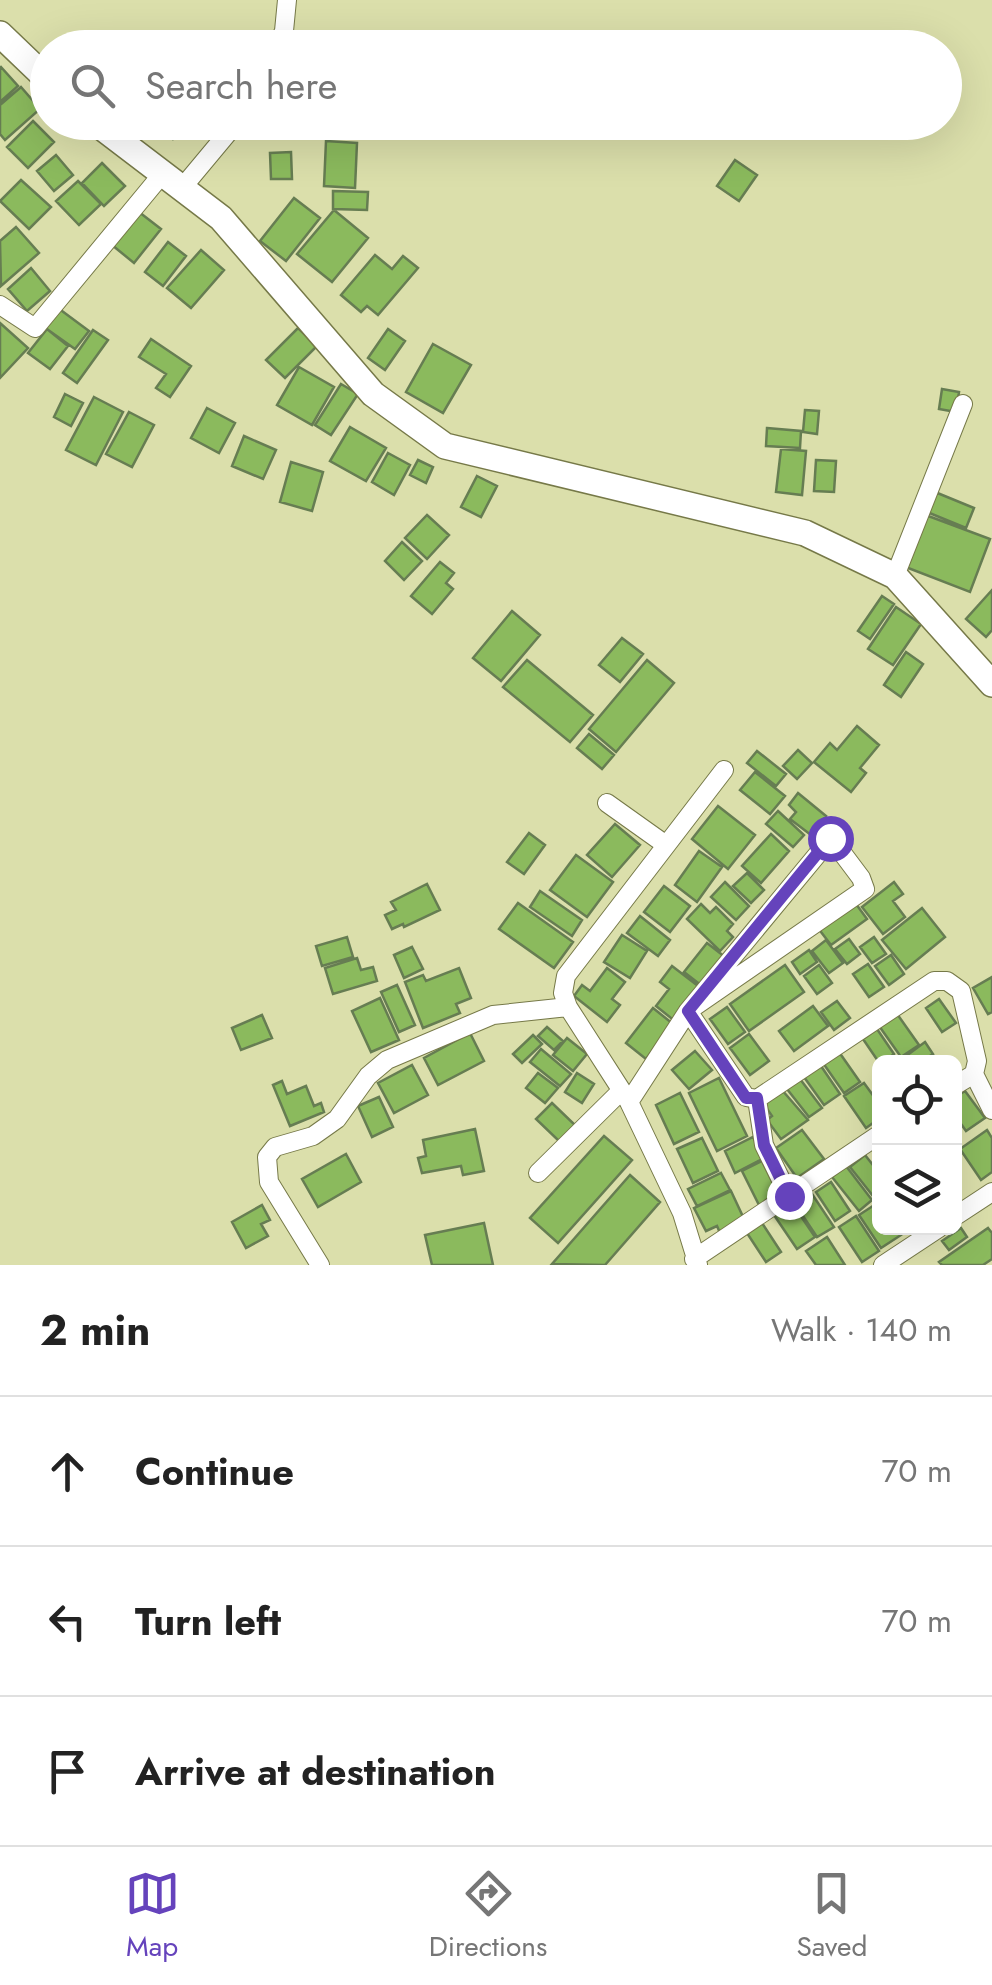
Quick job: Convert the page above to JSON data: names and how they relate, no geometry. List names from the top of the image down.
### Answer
{
  "page": {
    "search": "Search here",
    "heading": ["2 min", "Walk · 140 m"],
    "list": [
      ["Continue", "70 m"],
      ["Turn left", "70 m"],
      "Arrive at destination"
    ],
    "nav": ["Map", "Directions", "Saved"]
  }
}
